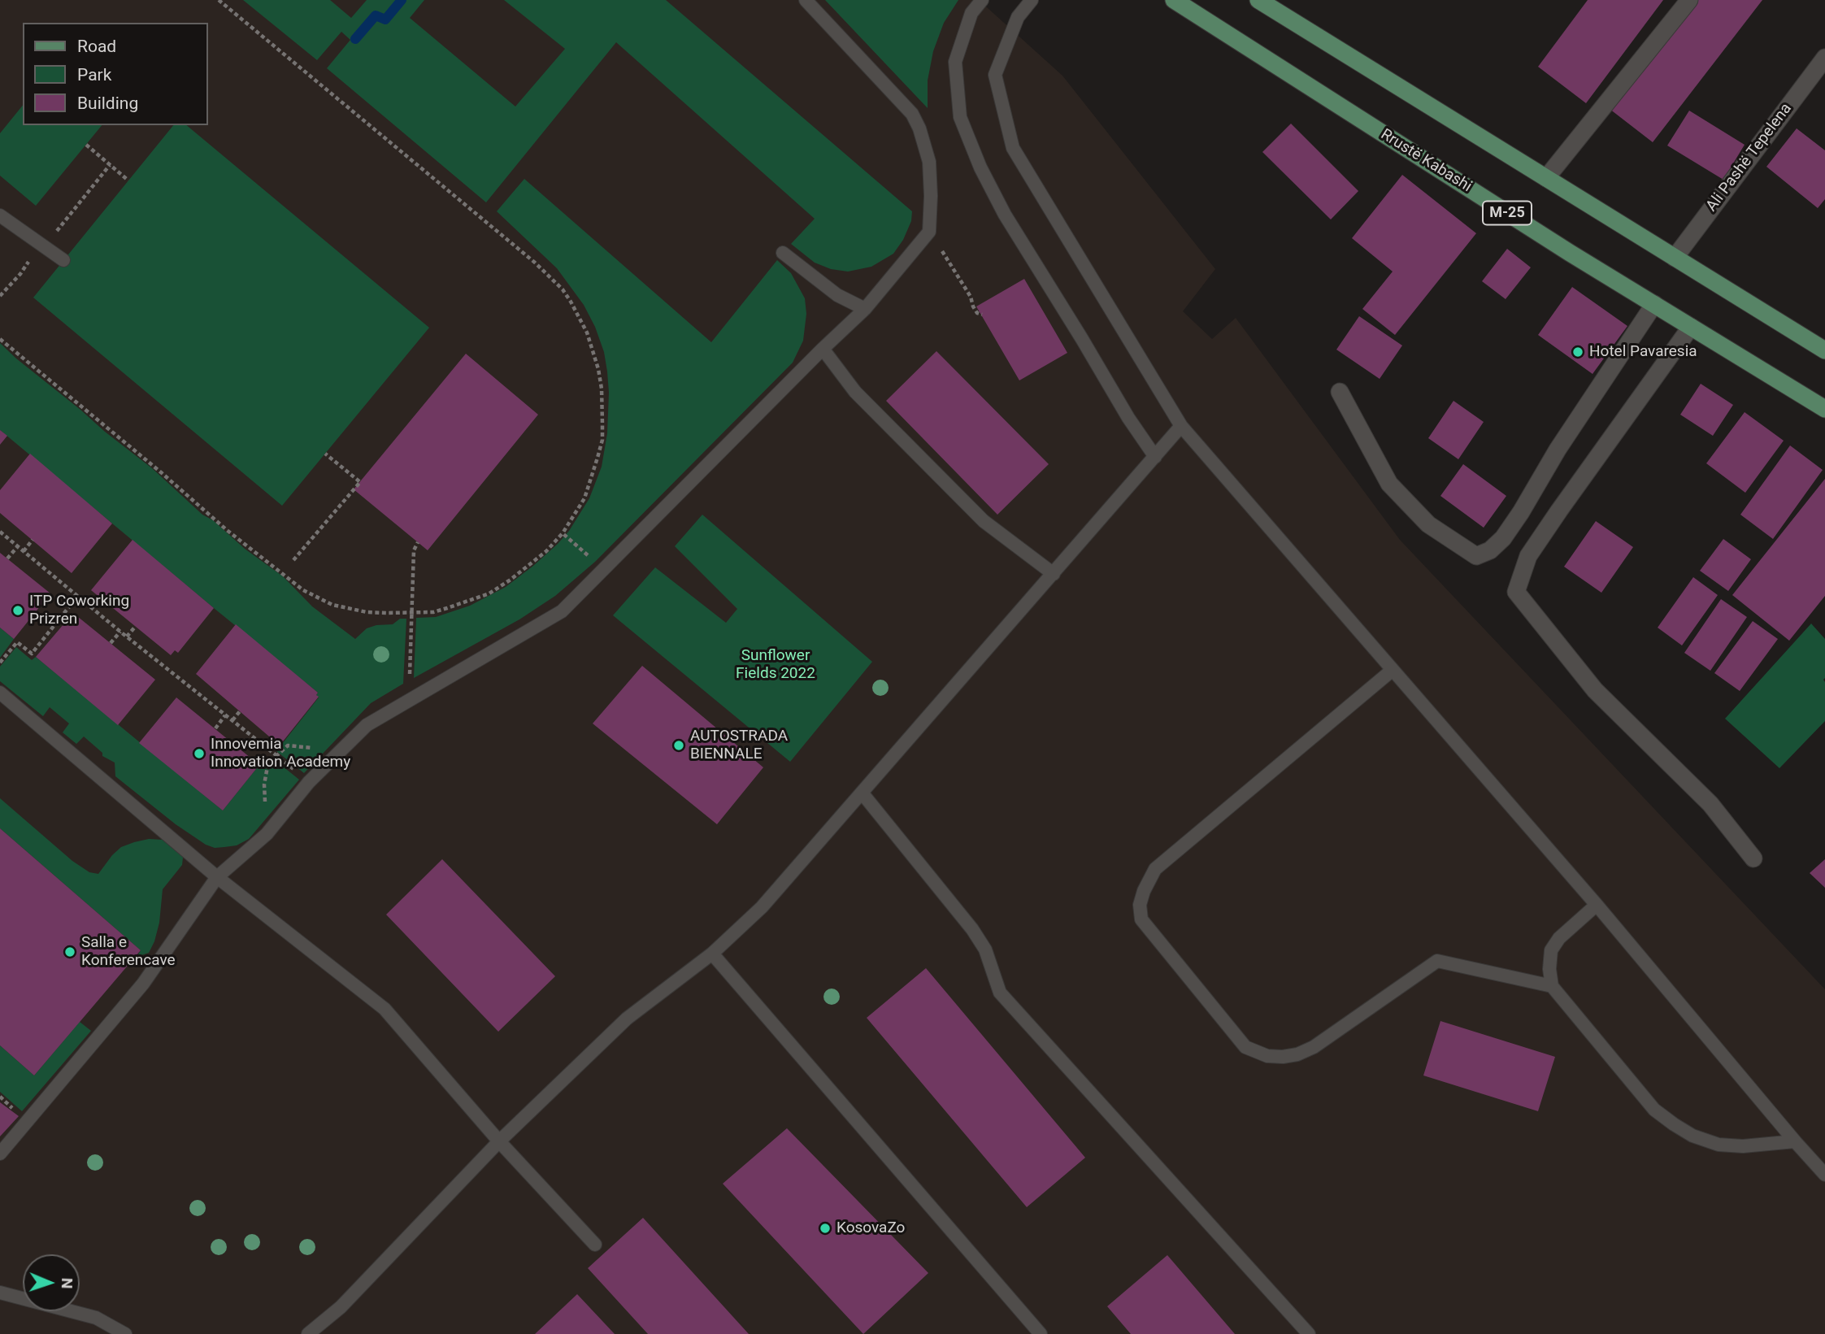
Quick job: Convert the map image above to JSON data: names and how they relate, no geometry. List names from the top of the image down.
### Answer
{
  "streets": {
    "main road": ["Rrustë Kabashi", "M-25"],
    "street": ["Ali Pashë Tepelena"]
  },
  "parks": ["Sunflower Fields 2022"],
  "places": [
    "Hotel Pavaresia",
    "ITP Coworking Prizren",
    "AUTOSTRADA BIENNALE",
    "Innovemia Innovation Academy",
    "Salla e Konferencave",
    "KosovaZo"
  ],
  "legend": ["Road", "Park", "Building"],
  "north": "right"
}
